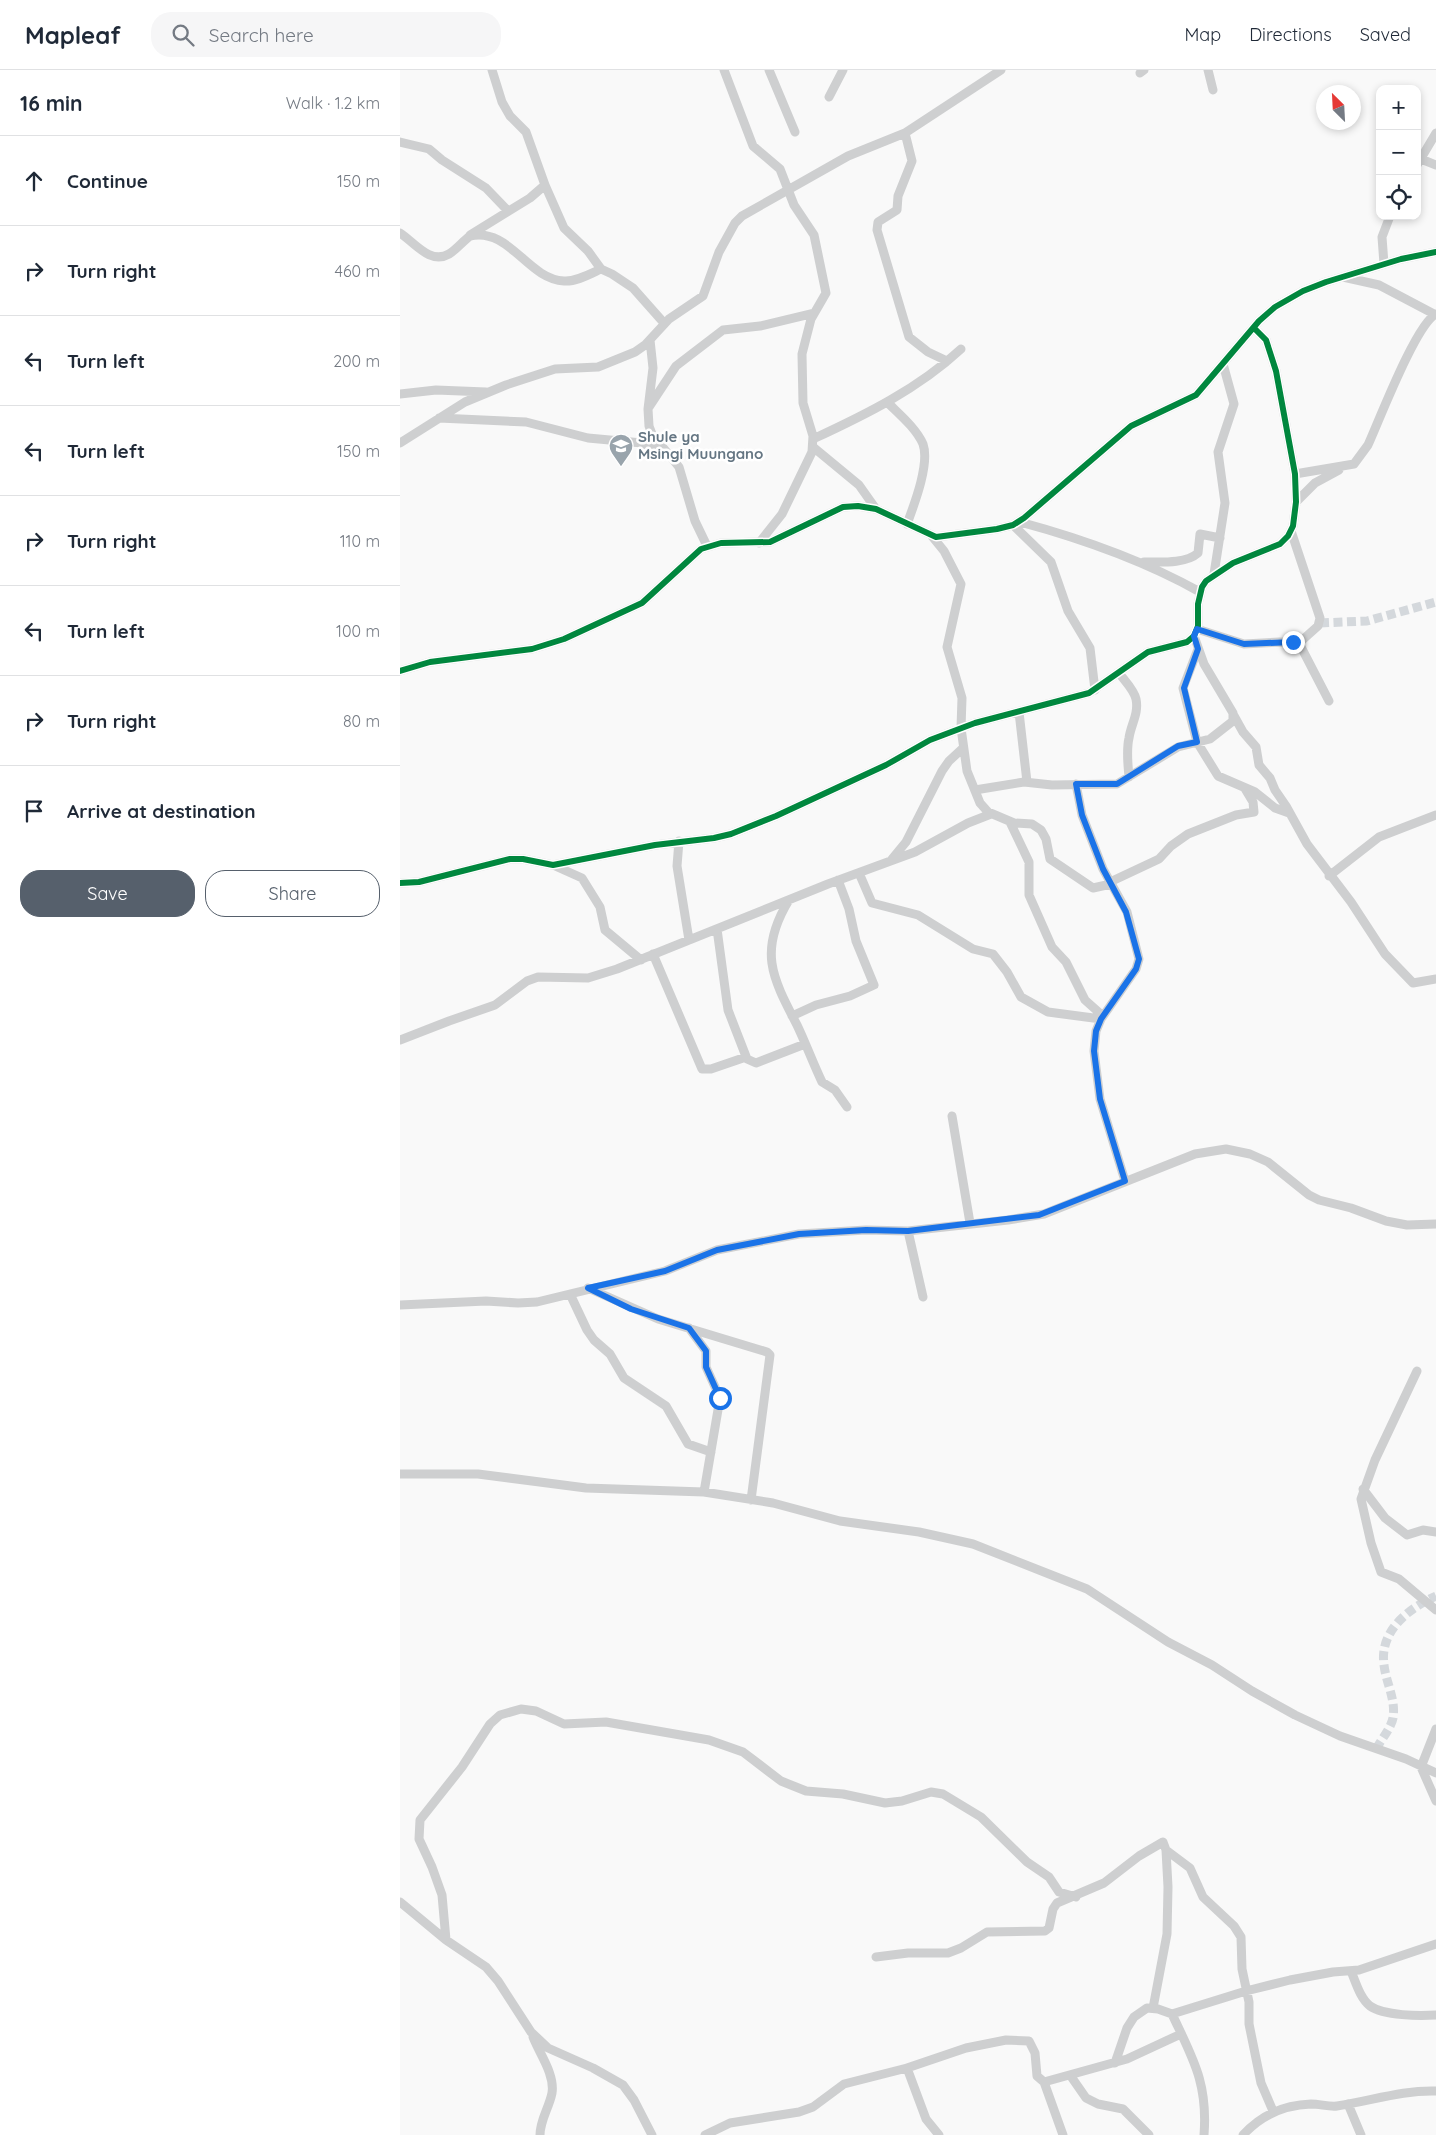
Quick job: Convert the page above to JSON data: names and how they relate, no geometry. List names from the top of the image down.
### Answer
{
  "places": {
    "school or university": ["Shule ya Msingi Muungano"]
  },
  "north": "top left",
  "page": {
    "header": "Mapleaf",
    "search": "Search here",
    "nav": ["Map", "Directions", "Saved"],
    "heading": ["16 min", "Walk · 1.2 km"],
    "map_buttons": ["+", "−"],
    "list": [
      ["Continue", "150 m"],
      ["Turn right", "460 m"],
      ["Turn left", "200 m"],
      ["Turn left", "150 m"],
      ["Turn right", "110 m"],
      ["Turn left", "100 m"],
      ["Turn right", "80 m"],
      "Arrive at destination"
    ],
    "buttons": ["Save", "Share"]
  }
}
